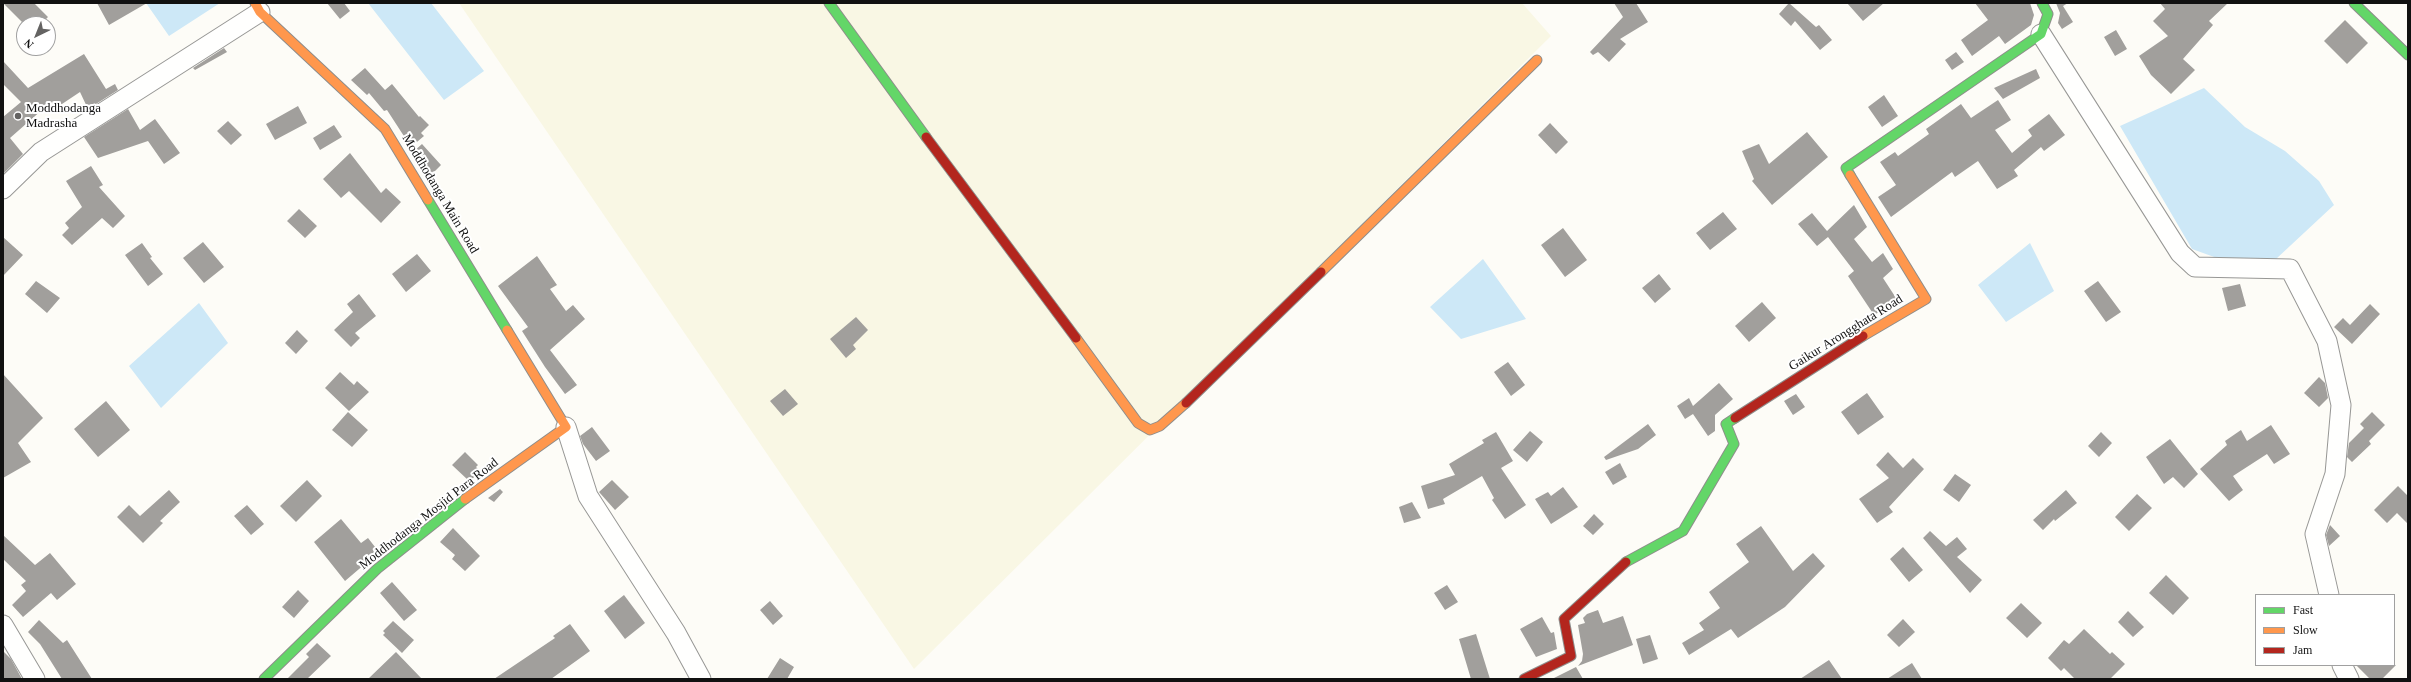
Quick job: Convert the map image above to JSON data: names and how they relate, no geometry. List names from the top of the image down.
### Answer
{
  "streets": {
    "street": ["Moddhodanga Main Road", "Gaikur Arongghata Road", "Moddhodanga Mosjid Para Road"]
  },
  "crossings": [
    ["Moddhodanga Main Road", "Moddhodanga Mosjid Para Road"]
  ],
  "places": ["Moddhodanga Madrasha"],
  "legend": ["Fast", "Slow", "Jam"],
  "north": "bottom left"
}
